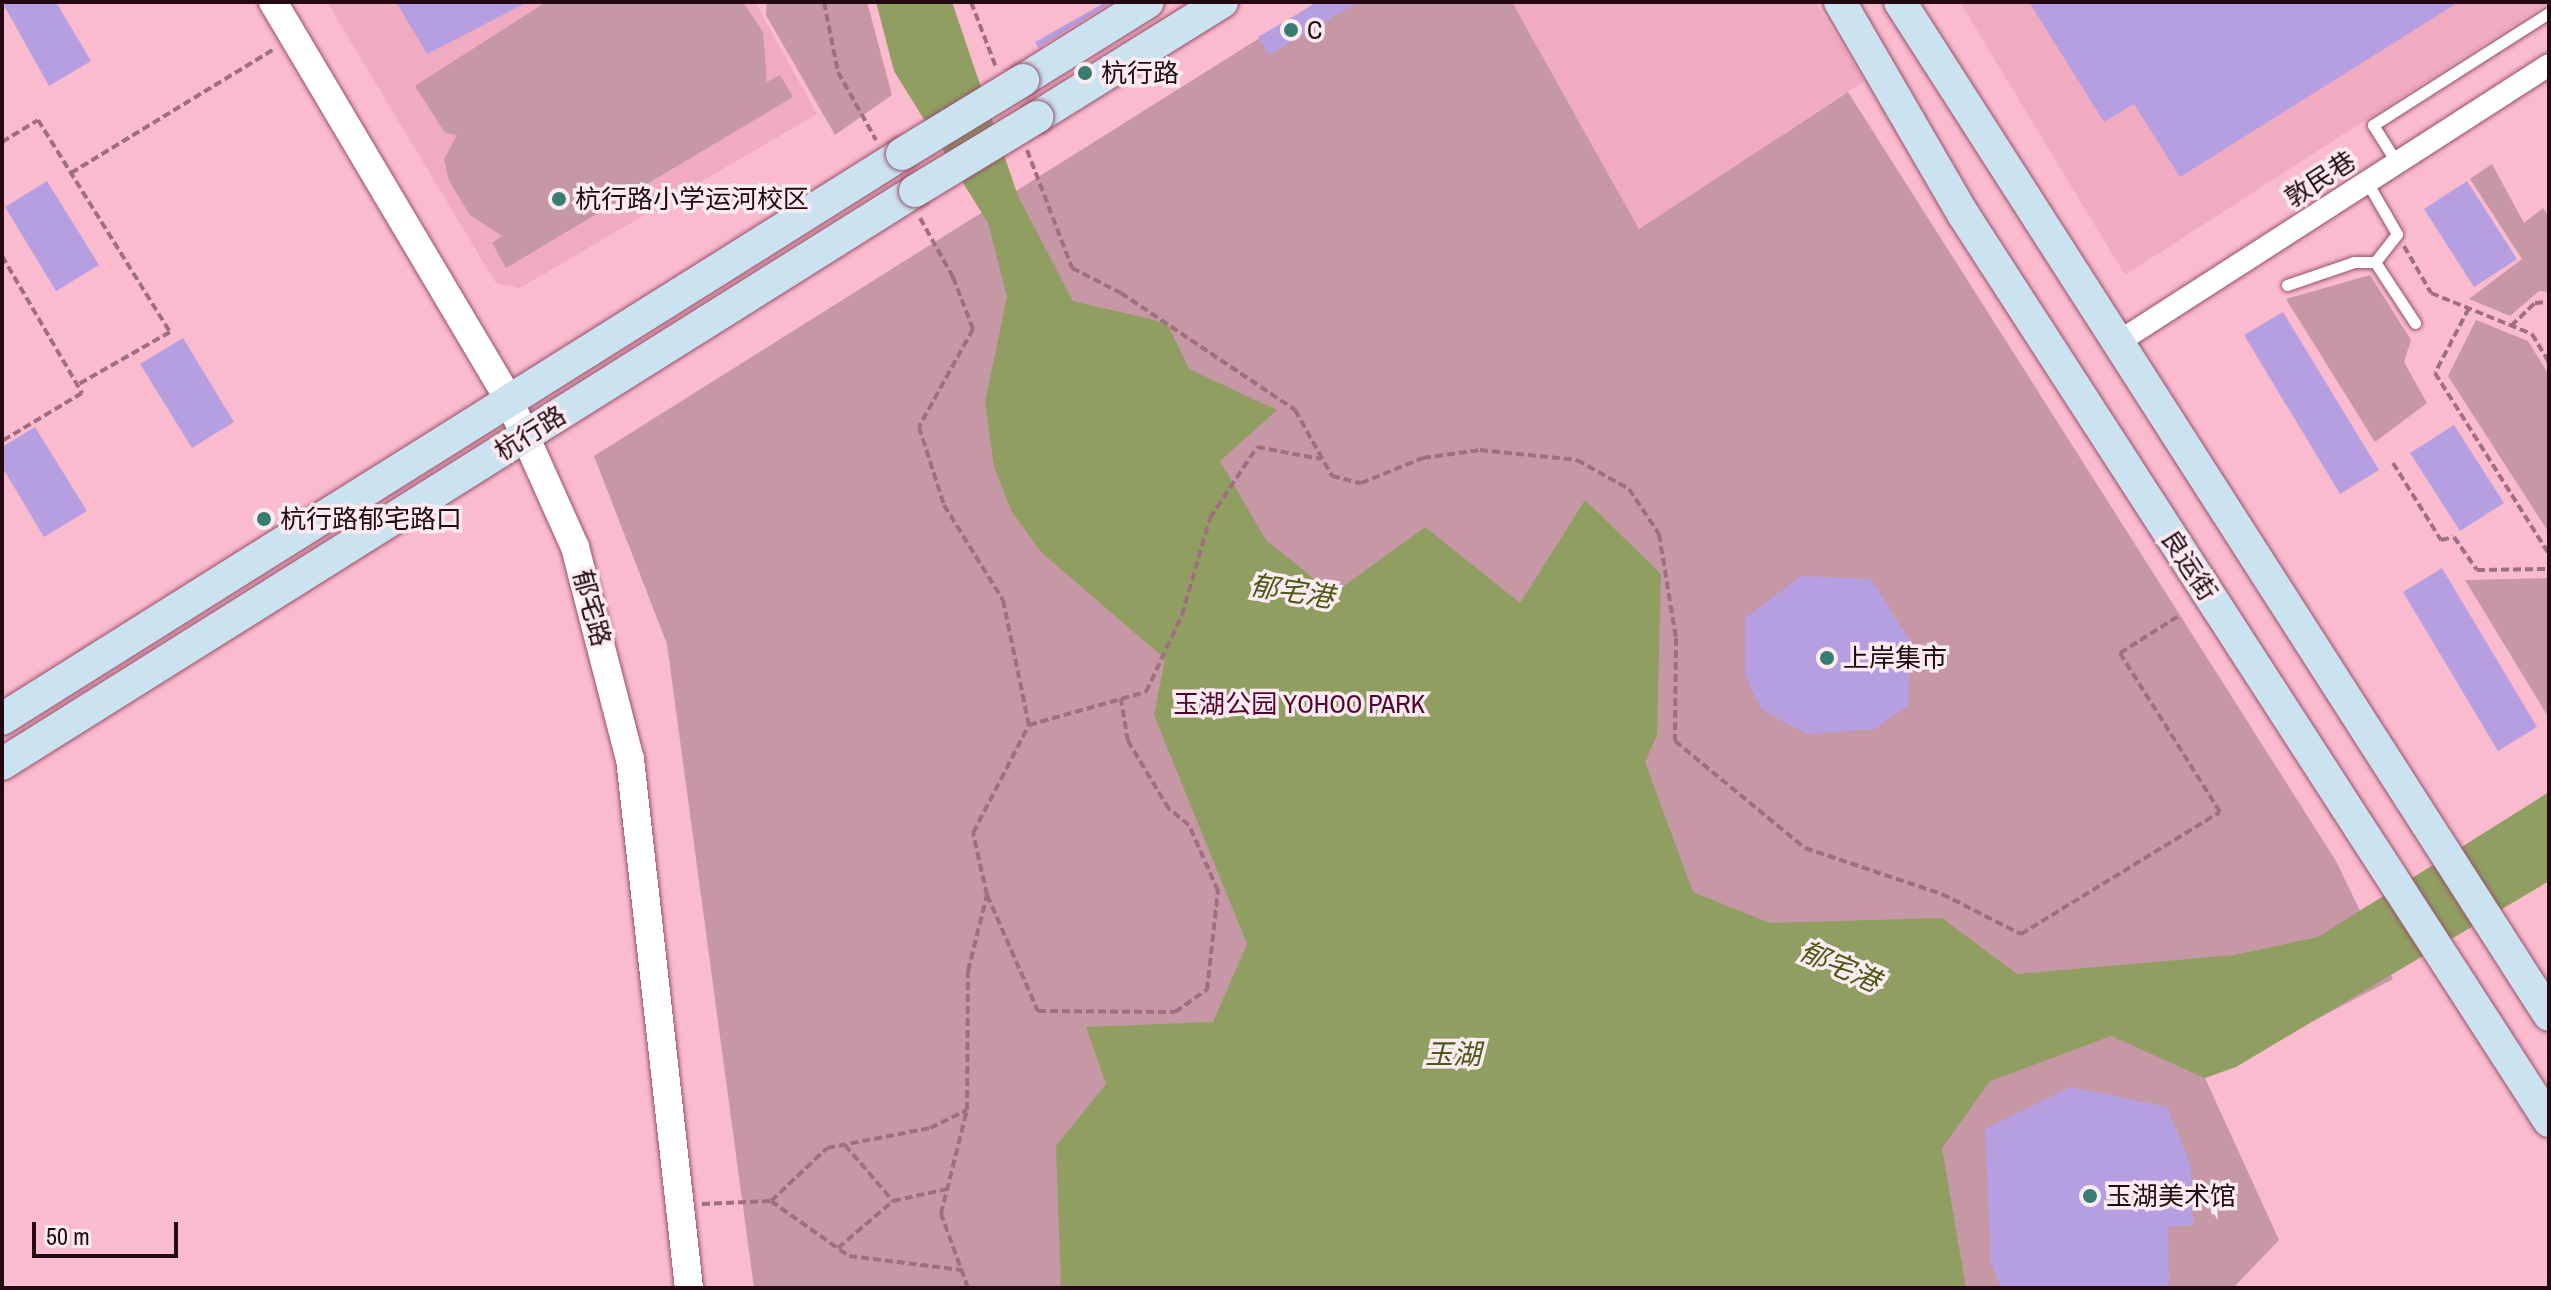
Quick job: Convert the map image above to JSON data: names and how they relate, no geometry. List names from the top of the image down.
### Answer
{
  "streets": {
    "main road": ["杭行路", "良运街"],
    "street": ["敦民巷", "郁宅路"]
  },
  "crossings": [
    ["杭行路", "郁宅路"]
  ],
  "water": ["郁宅港", "玉湖"],
  "parks": ["玉湖公园 YOHOO PARK"],
  "places": [
    "C",
    "杭行路",
    "杭行路小学运河校区",
    "杭行路郁宅路口",
    "上岸集市",
    "玉湖美术馆"
  ],
  "scale_bar": "50 m"
}
